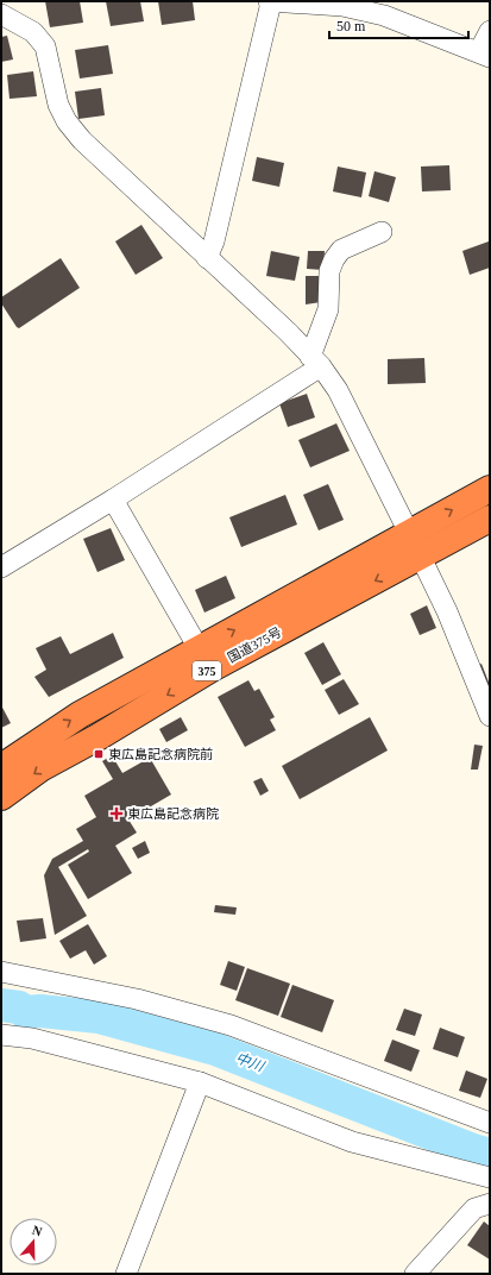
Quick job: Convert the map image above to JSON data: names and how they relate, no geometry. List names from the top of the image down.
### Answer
{
  "streets": {
    "highway": ["国道375号", "375"]
  },
  "water": ["中川"],
  "places": {
    "transit": ["東広島記念病院前"],
    "health": ["東広島記念病院"]
  },
  "scale_bar": "50 m",
  "north": "top"
}
